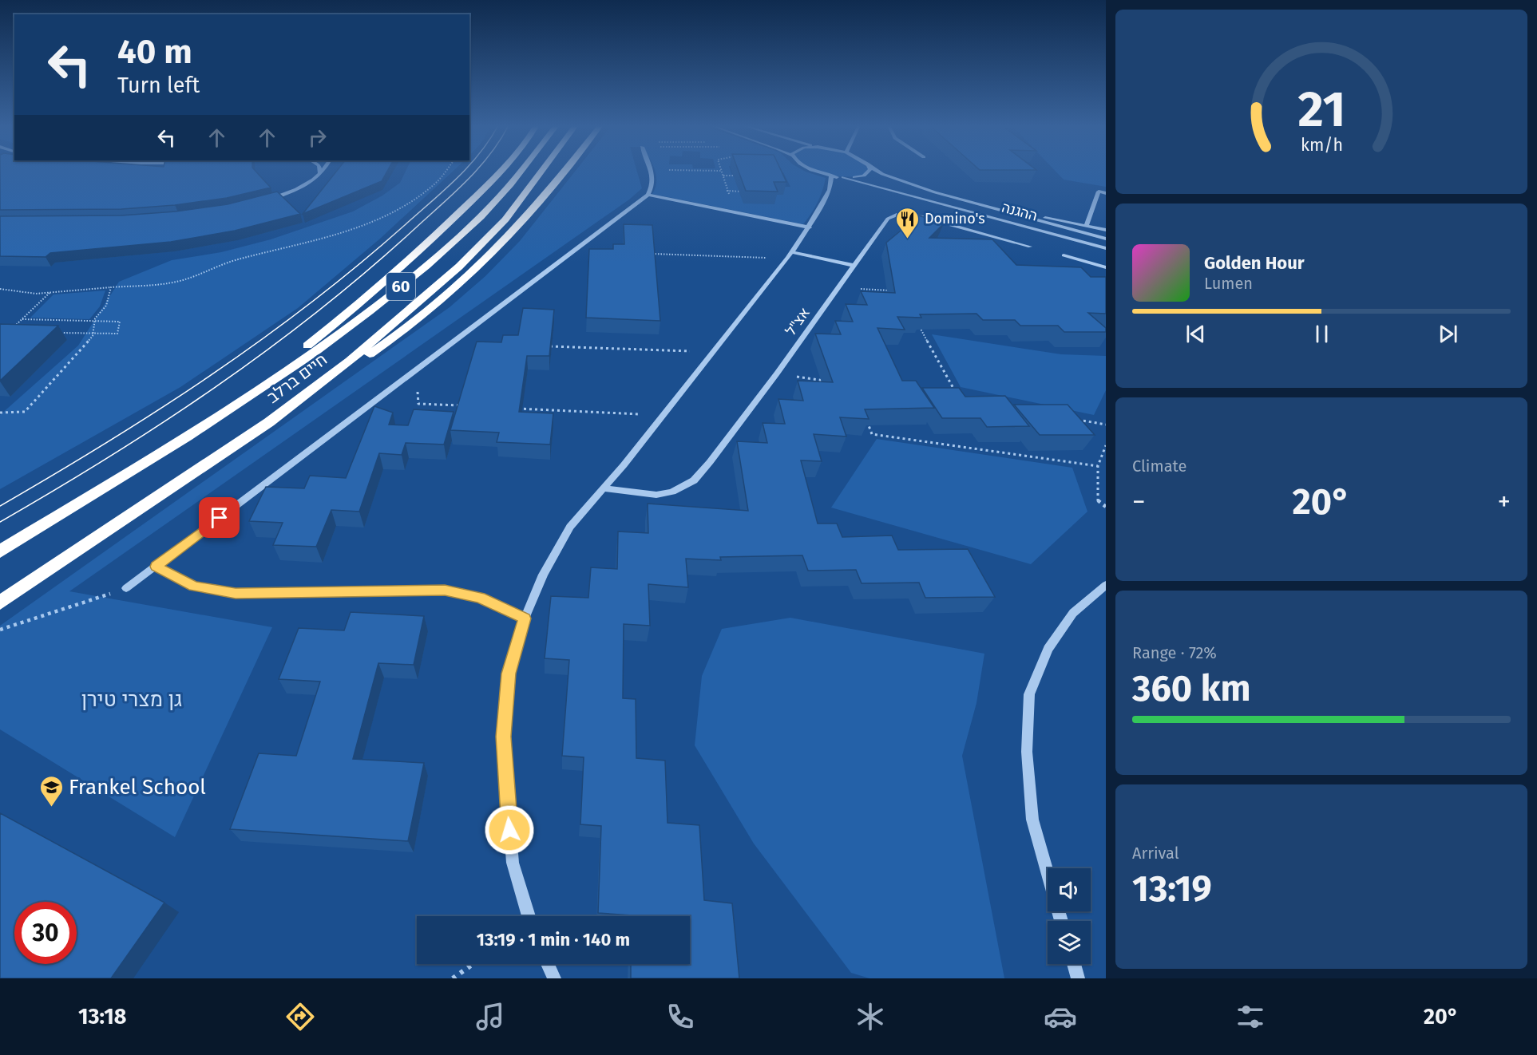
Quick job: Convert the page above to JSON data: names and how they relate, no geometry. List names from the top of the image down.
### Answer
{
  "streets": {
    "highway": ["60", "חיים ברלב"],
    "street": ["ההגנה", "אצ\"ל"]
  },
  "parks": ["גן מצרי טירן"],
  "places": {
    "restaurant": ["Domino's"],
    "school or university": ["Frankel School"]
  },
  "page": {
    "turn": ["40 m", "Turn left"],
    "song": ["Golden Hour", "Lumen"],
    "tile": [
      "Climate",
      ["Range · 72%", "360 km"],
      ["Arrival", "13:19"]
    ],
    "heat": ["−", "20°", "+"],
    "limit": "30",
    "trip": "13:19 · 1 min · 140 m",
    "tabs": ["13:18", "20°"],
    "gauge": ["21", "km/h"]
  }
}
